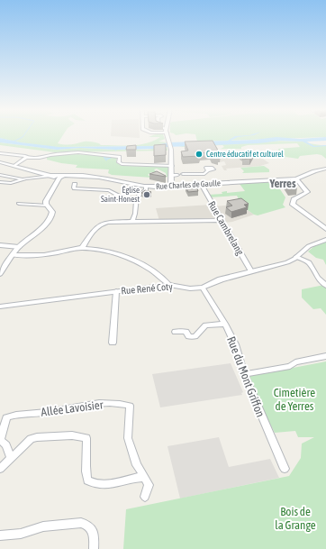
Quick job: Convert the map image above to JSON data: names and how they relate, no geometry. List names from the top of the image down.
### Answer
{
  "streets": {
    "street": [
      "Rue Charles de Gaulle",
      "Rue Cambrelang",
      "Rue René Coty",
      "Rue du Mont Griffon",
      "Allée Lavoisier"
    ]
  },
  "crossings": [
    ["Rue Charles de Gaulle", "Rue Cambrelang"],
    ["Rue Cambrelang", "Rue René Coty"],
    ["Rue René Coty", "Rue du Mont Griffon"]
  ],
  "districts": ["Yerres"],
  "parks": ["Cimetière de Yerres", "Bois de la Grange"],
  "places": ["Centre éducatif et culturel", "Église Saint-Honest"]
}
